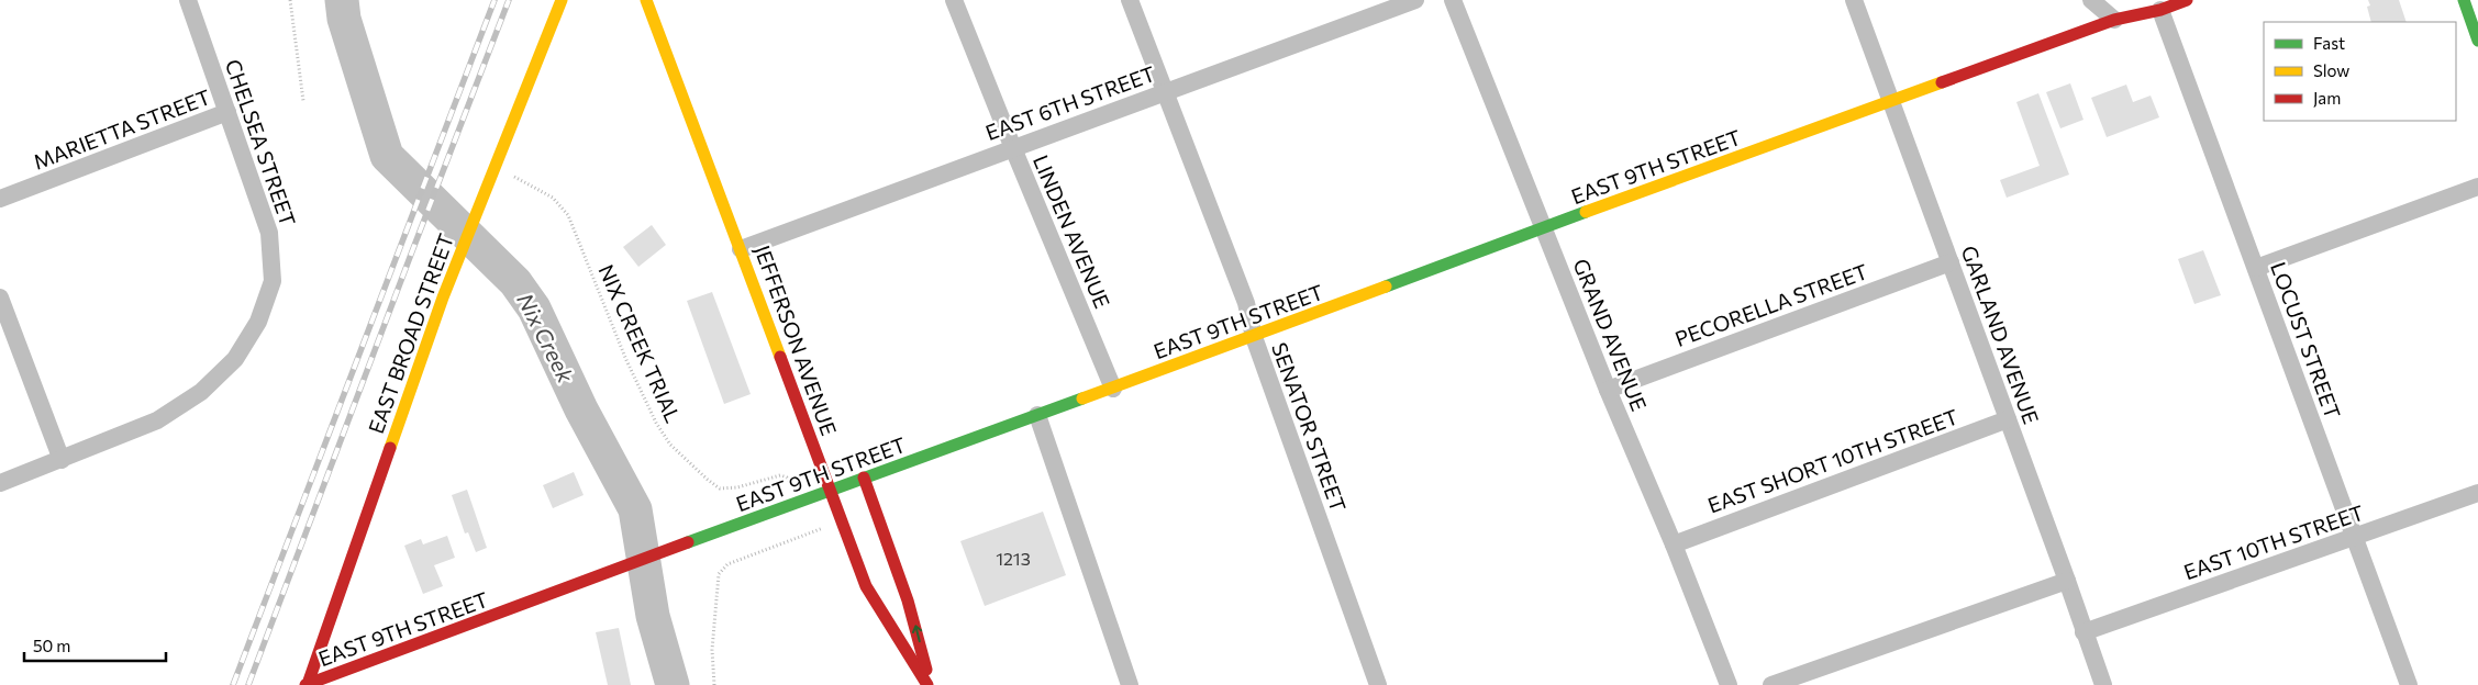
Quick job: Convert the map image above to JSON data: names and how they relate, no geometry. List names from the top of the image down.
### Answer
{
  "streets": {
    "main road": ["EAST 9TH STREET", "EAST BROAD STREET", "JEFFERSON AVENUE"],
    "street": [
      "EAST 6TH STREET",
      "MARIETTA STREET",
      "CHELSEA STREET",
      "LINDEN AVENUE",
      "PECORELLA STREET",
      "GRAND AVENUE",
      "GARLAND AVENUE",
      "LOCUST STREET",
      "SENATOR STREET",
      "EAST SHORT 10TH STREET",
      "EAST 10TH STREET"
    ],
    "path": ["NIX CREEK TRIAL"]
  },
  "crossings": [
    ["EAST 6TH STREET", "LINDEN AVENUE"],
    ["EAST 6TH STREET", "JEFFERSON AVENUE"],
    ["EAST 6TH STREET", "SENATOR STREET"],
    ["MARIETTA STREET", "CHELSEA STREET"],
    ["EAST 9TH STREET", "LINDEN AVENUE"],
    ["EAST 9TH STREET", "EAST BROAD STREET"],
    ["EAST 9TH STREET", "GRAND AVENUE"],
    ["EAST 9TH STREET", "GARLAND AVENUE"],
    ["EAST 9TH STREET", "JEFFERSON AVENUE"],
    ["EAST 9TH STREET", "LOCUST STREET"],
    ["EAST 9TH STREET", "SENATOR STREET"],
    ["PECORELLA STREET", "GRAND AVENUE"],
    ["PECORELLA STREET", "GARLAND AVENUE"],
    ["GRAND AVENUE", "EAST SHORT 10TH STREET"],
    ["GARLAND AVENUE", "EAST SHORT 10TH STREET"],
    ["GARLAND AVENUE", "EAST 10TH STREET"],
    ["LOCUST STREET", "EAST 10TH STREET"]
  ],
  "water": ["Nix Creek"],
  "house_numbers": ["1213"],
  "legend": ["Fast", "Slow", "Jam"],
  "scale_bar": "50 m"
}
